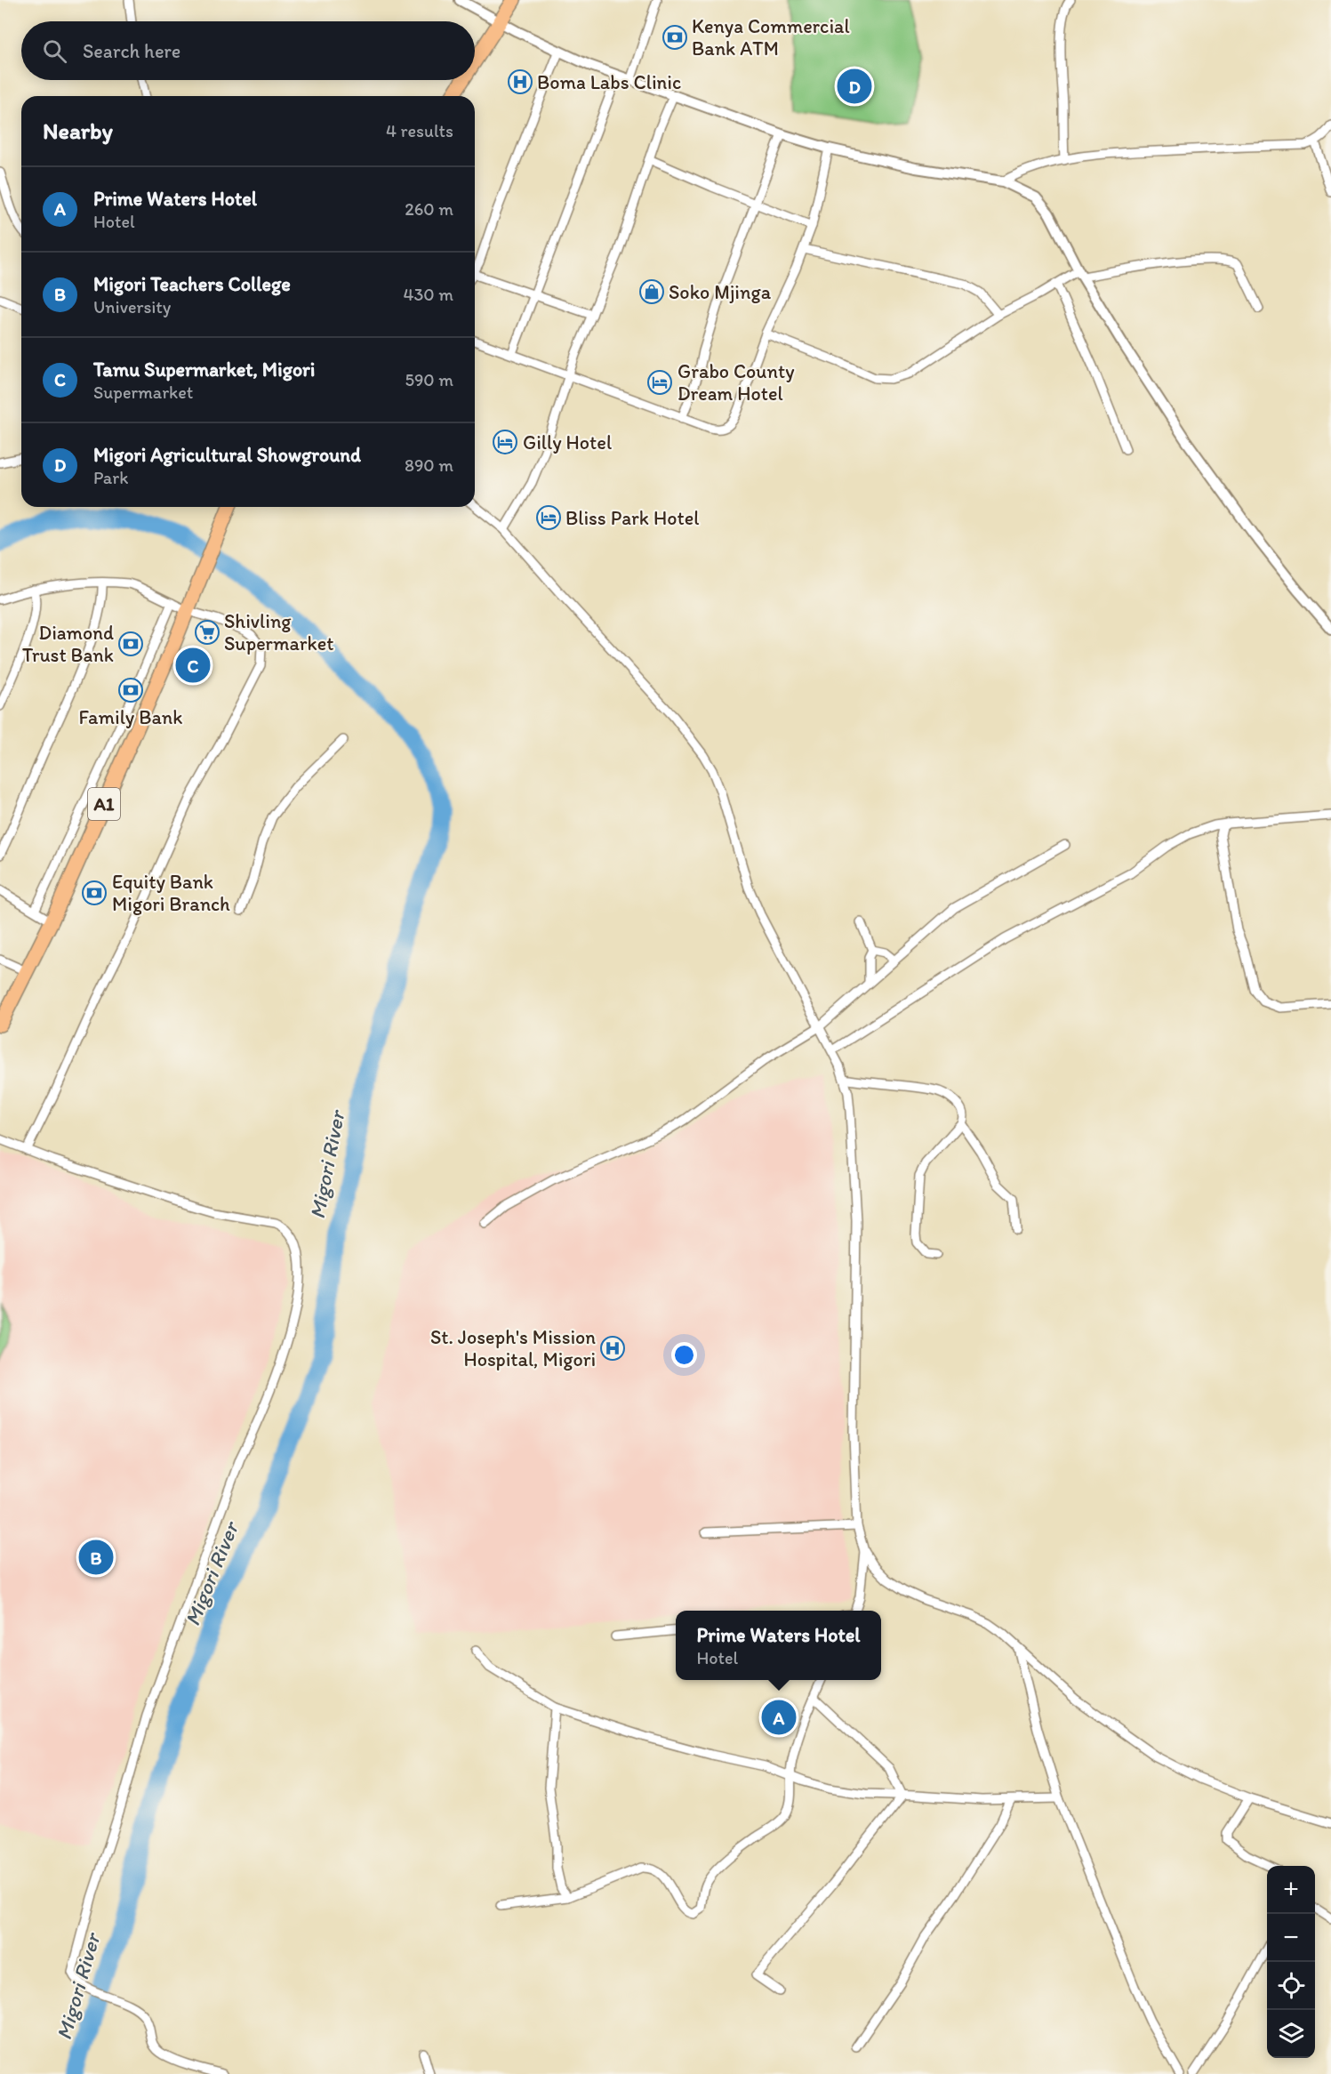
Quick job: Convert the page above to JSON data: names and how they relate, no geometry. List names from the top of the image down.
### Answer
{
  "streets": {
    "highway": ["A1"]
  },
  "water": ["Migori River"],
  "places": {
    "bank": [
      "Kenya Commercial Bank ATM",
      "Diamond Trust Bank",
      "Family Bank",
      "Equity Bank Migori Branch"
    ],
    "hospital": ["Boma Labs Clinic", "St. Joseph's Mission Hospital, Migori"],
    "shop": ["Soko Mjinga"],
    "hotel": ["Grabo County Dream Hotel", "Gilly Hotel", "Bliss Park Hotel"],
    "supermarket": ["Shivling Supermarket"]
  },
  "page": {
    "search": "Search here",
    "pins": [
      "D",
      "C",
      "B",
      "A"
    ],
    "heading": ["Nearby", "4 results"],
    "list": [
      {
        "mark": "A",
        "name": "Prime Waters Hotel",
        "note": "Hotel",
        "value": "260 m"
      },
      {
        "mark": "B",
        "name": "Migori Teachers College",
        "note": "University",
        "value": "430 m"
      },
      {
        "mark": "C",
        "name": "Tamu Supermarket, Migori",
        "note": "Supermarket",
        "value": "590 m"
      },
      {
        "mark": "D",
        "name": "Migori Agricultural Showground",
        "note": "Park",
        "value": "890 m"
      }
    ],
    "popup": ["Prime Waters Hotel", "Hotel"],
    "map_buttons": ["+", "−"]
  }
}
